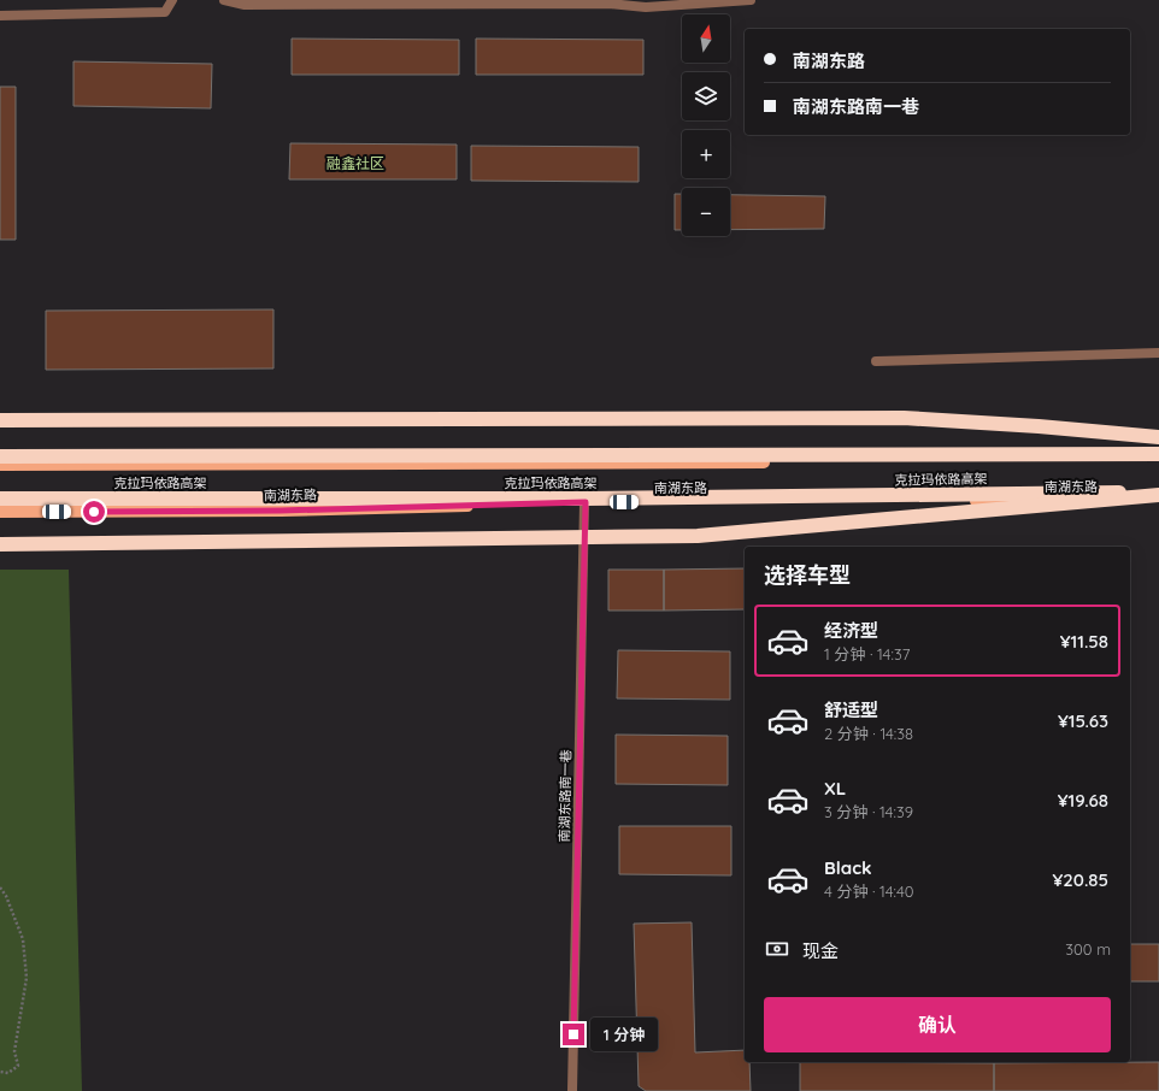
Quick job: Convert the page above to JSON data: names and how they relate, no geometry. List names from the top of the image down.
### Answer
{
  "streets": {
    "highway": ["克拉玛依路高架"],
    "main road": ["南湖东路"],
    "street": ["南湖东路南一巷"]
  },
  "crossings": [
    ["南湖东路", "南湖东路南一巷"]
  ],
  "districts": ["融鑫社区"],
  "north": "top",
  "page": {
    "map_buttons": ["+", "−"],
    "banner": ["南湖东路", "南湖东路南一巷"],
    "heading": "选择车型",
    "list": [
      {
        "name": "经济型",
        "note": "1 分钟 · 14:37",
        "value": "¥11.58"
      },
      {
        "name": "舒适型",
        "note": "2 分钟 · 14:38",
        "value": "¥15.63"
      },
      {
        "name": "XL",
        "note": "3 分钟 · 14:39",
        "value": "¥19.68"
      },
      {
        "name": "Black",
        "note": "4 分钟 · 14:40",
        "value": "¥20.85"
      }
    ],
    "pay": ["现金", "300 m"],
    "buttons": "确认",
    "bubble": "1 分钟"
  }
}
